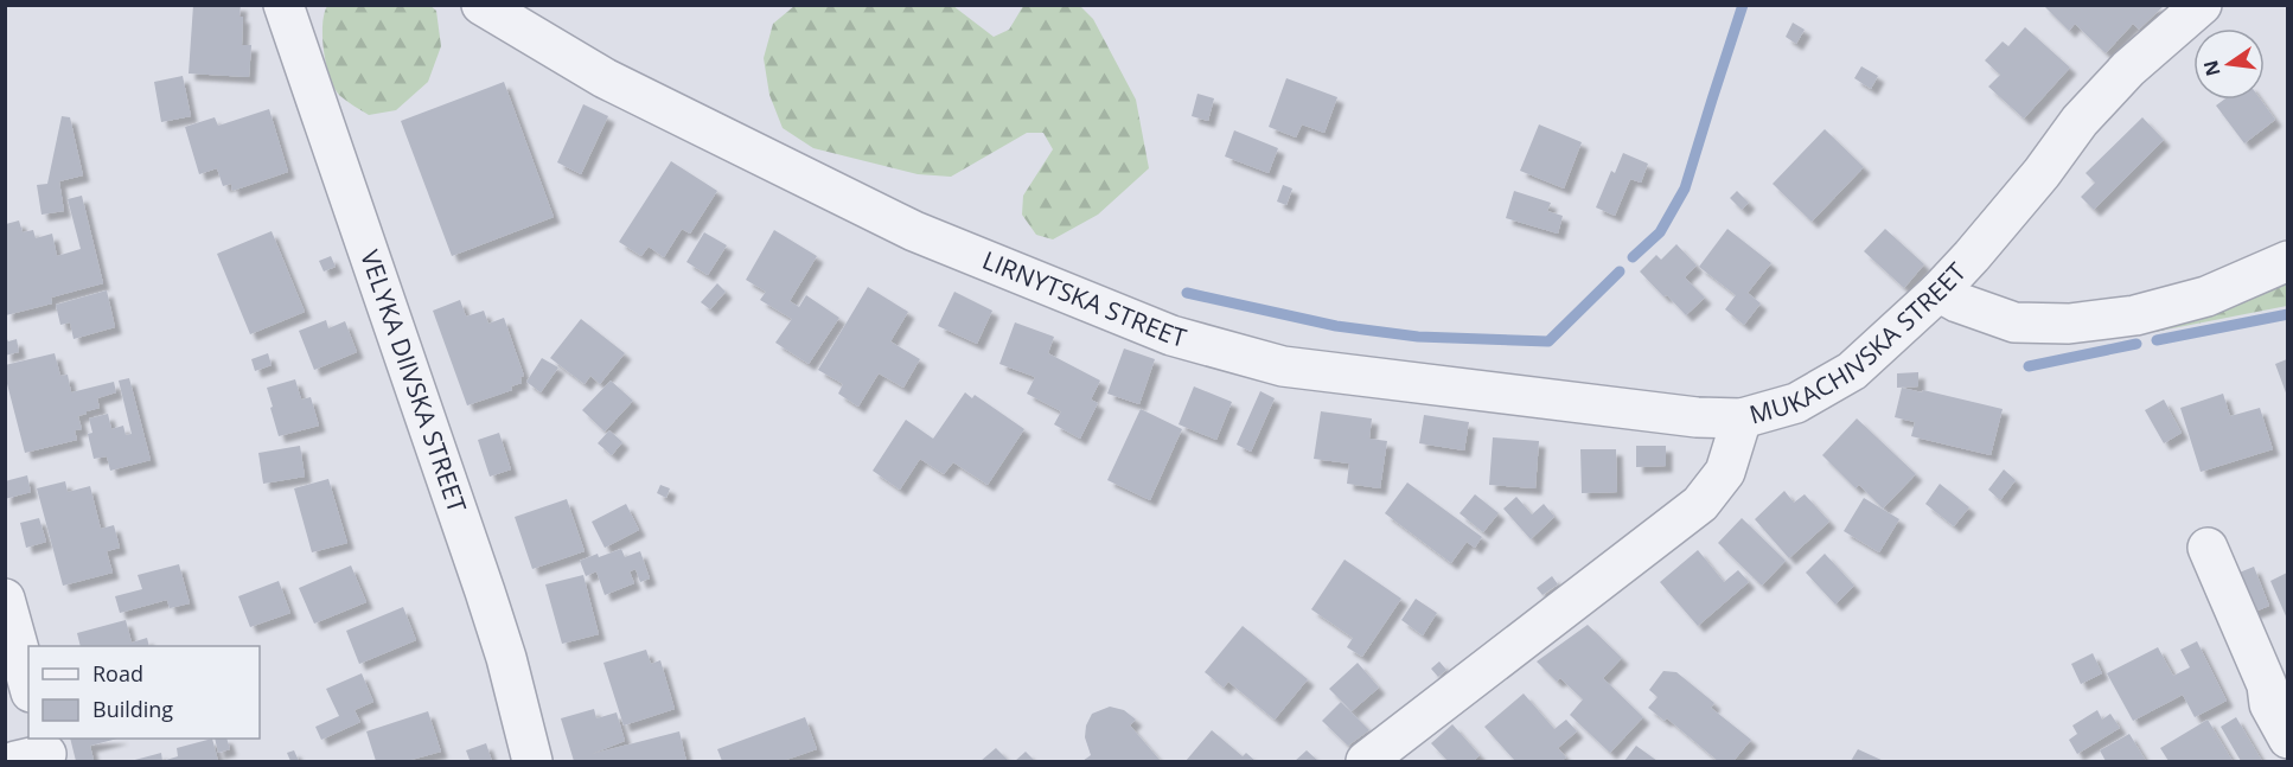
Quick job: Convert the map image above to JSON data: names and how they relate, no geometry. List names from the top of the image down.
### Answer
{
  "streets": {
    "street": ["LIRNYTSKA STREET", "MUKACHIVSKA STREET", "VELYKA DIIVSKA STREET"]
  },
  "crossings": [
    ["LIRNYTSKA STREET", "MUKACHIVSKA STREET"]
  ],
  "legend": ["Road", "Building"],
  "north": "left"
}
